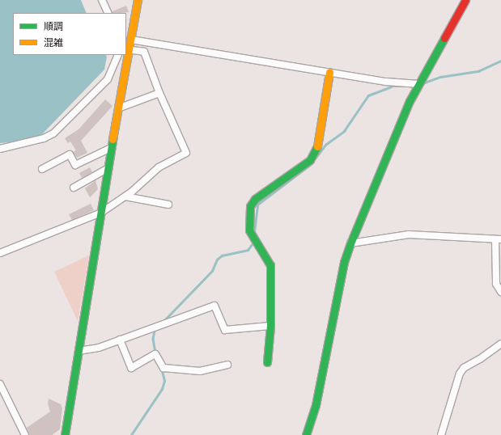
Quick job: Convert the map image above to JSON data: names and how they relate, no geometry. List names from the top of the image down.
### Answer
{
  "legend": ["順調", "混雑"]
}
